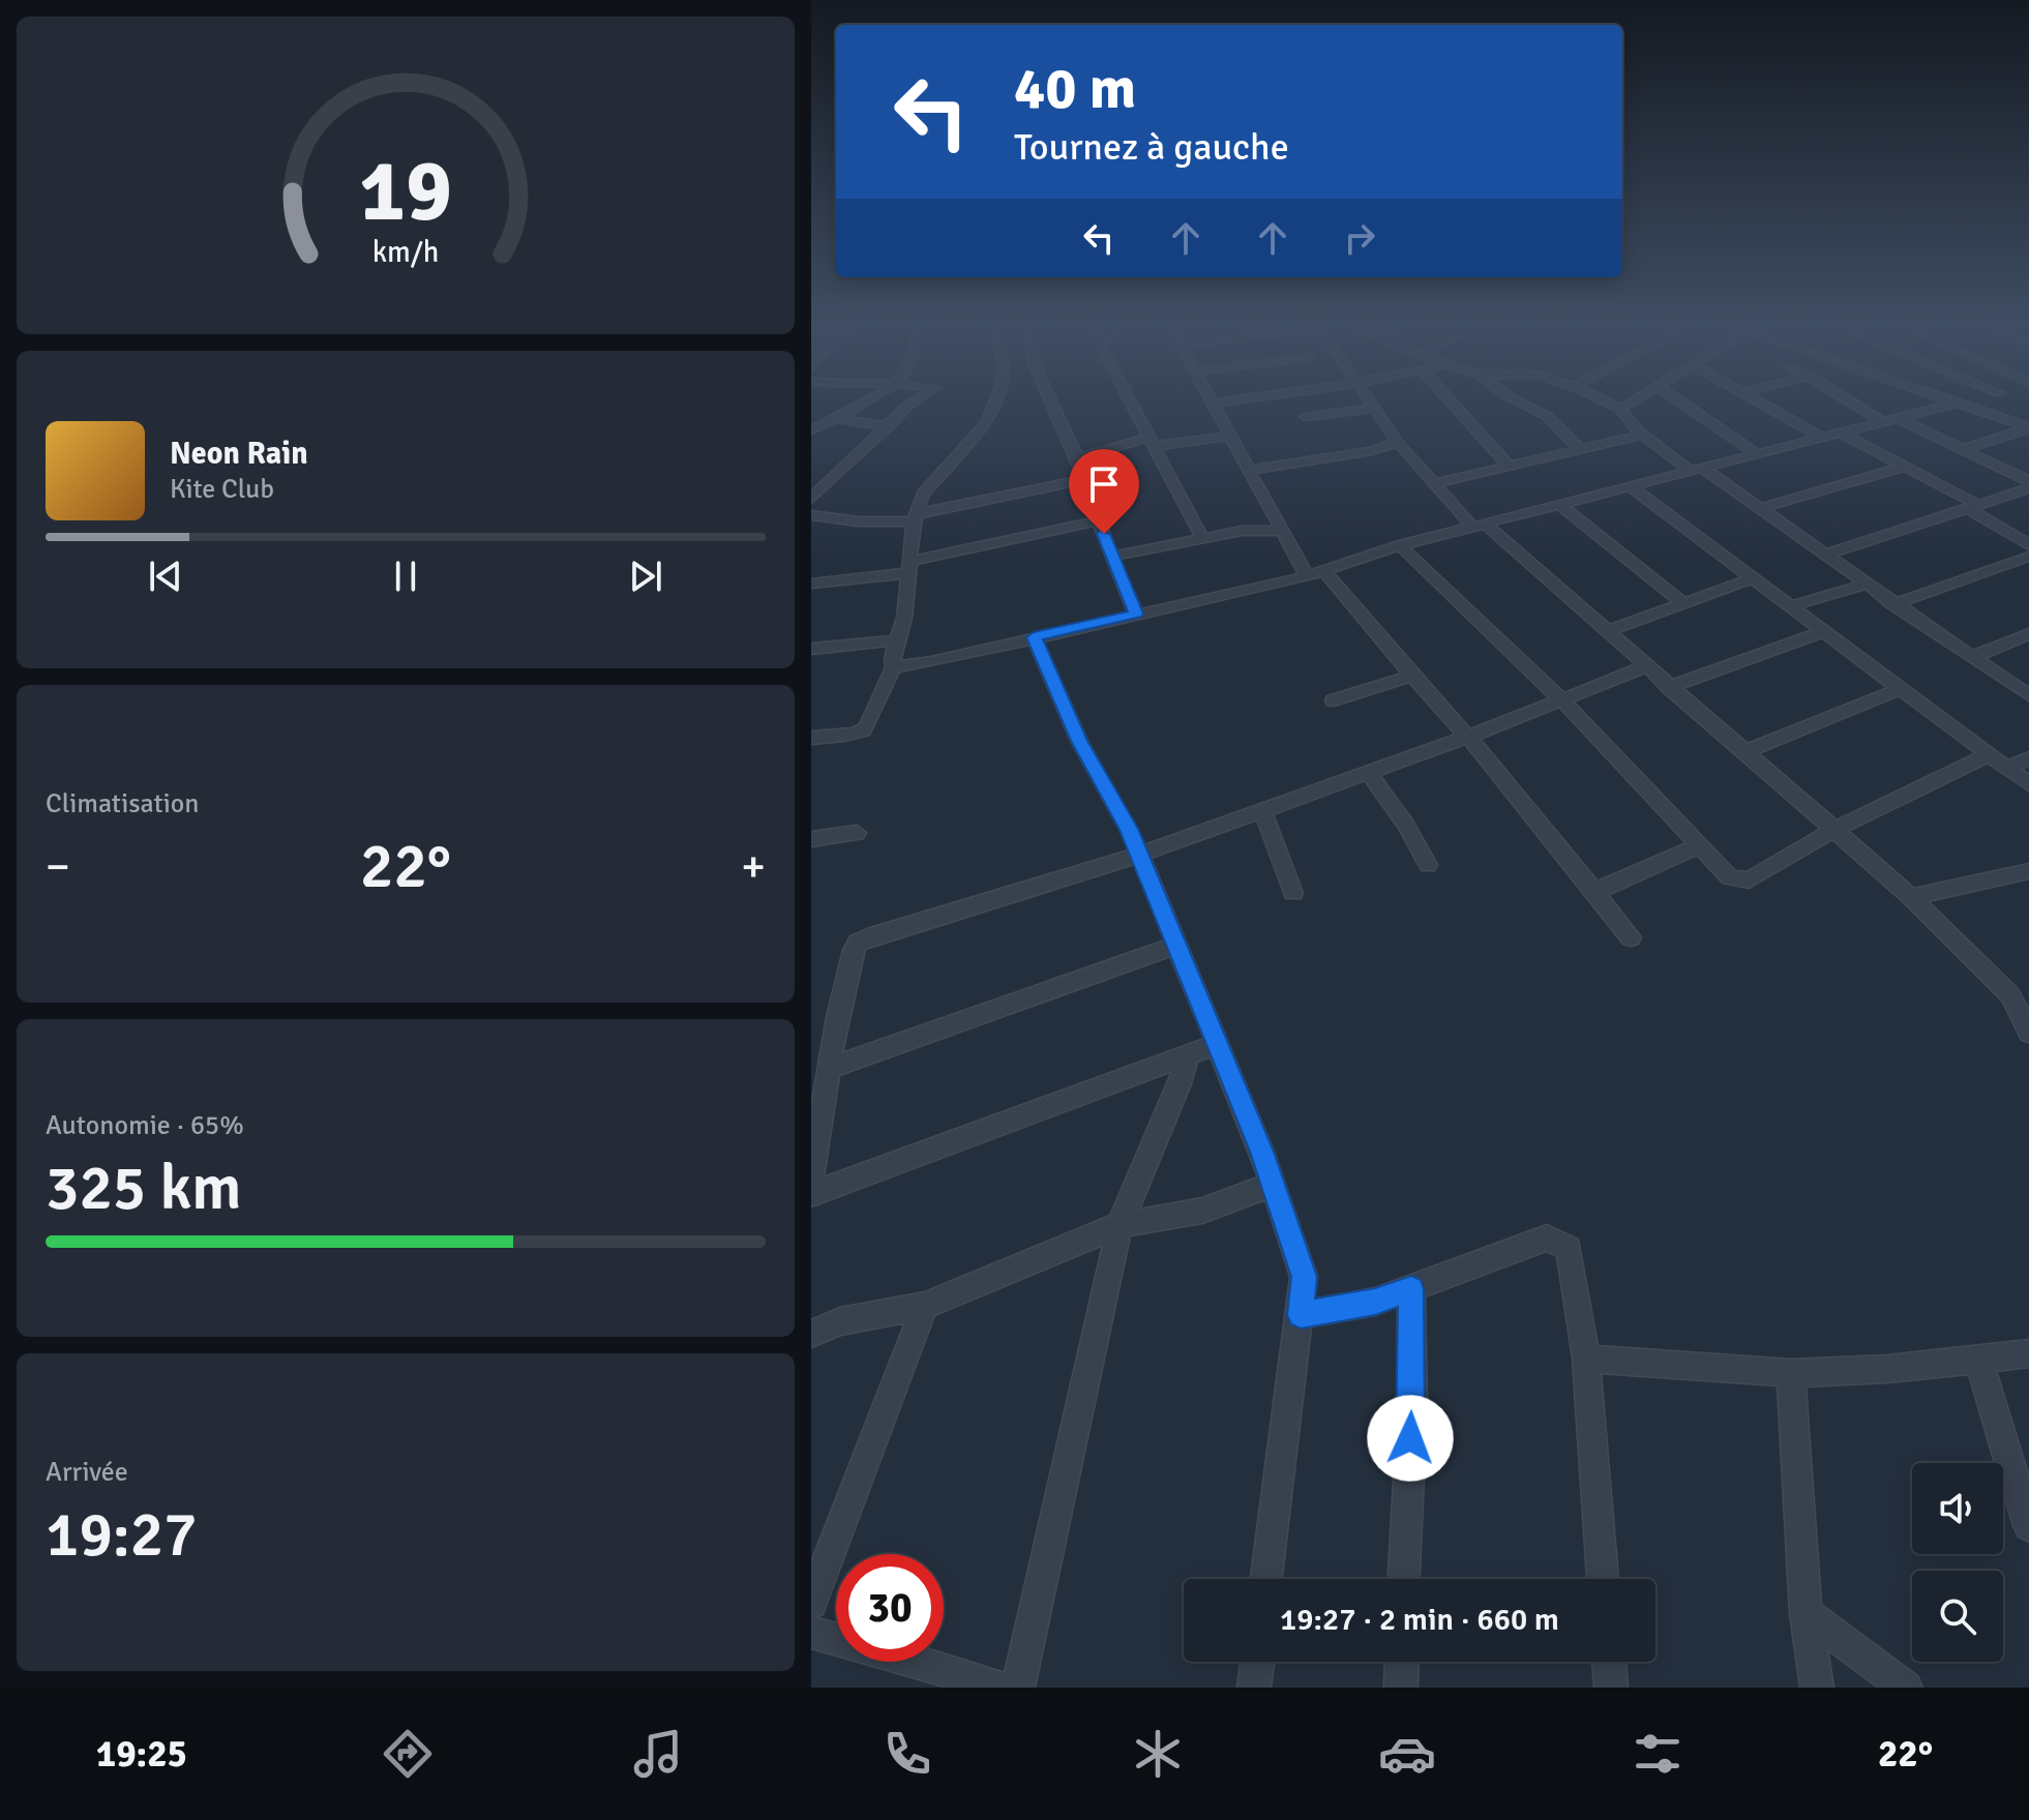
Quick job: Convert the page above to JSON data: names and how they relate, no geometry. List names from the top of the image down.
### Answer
{
  "page": {
    "turn": ["40 m", "Tournez à gauche"],
    "song": ["Neon Rain", "Kite Club"],
    "tile": [
      "Climatisation",
      ["Autonomie · 65%", "325 km"],
      ["Arrivée", "19:27"]
    ],
    "heat": ["−", "22°", "+"],
    "limit": "30",
    "trip": "19:27 · 2 min · 660 m",
    "tabs": ["19:25", "22°"],
    "gauge": ["19", "km/h"]
  }
}
